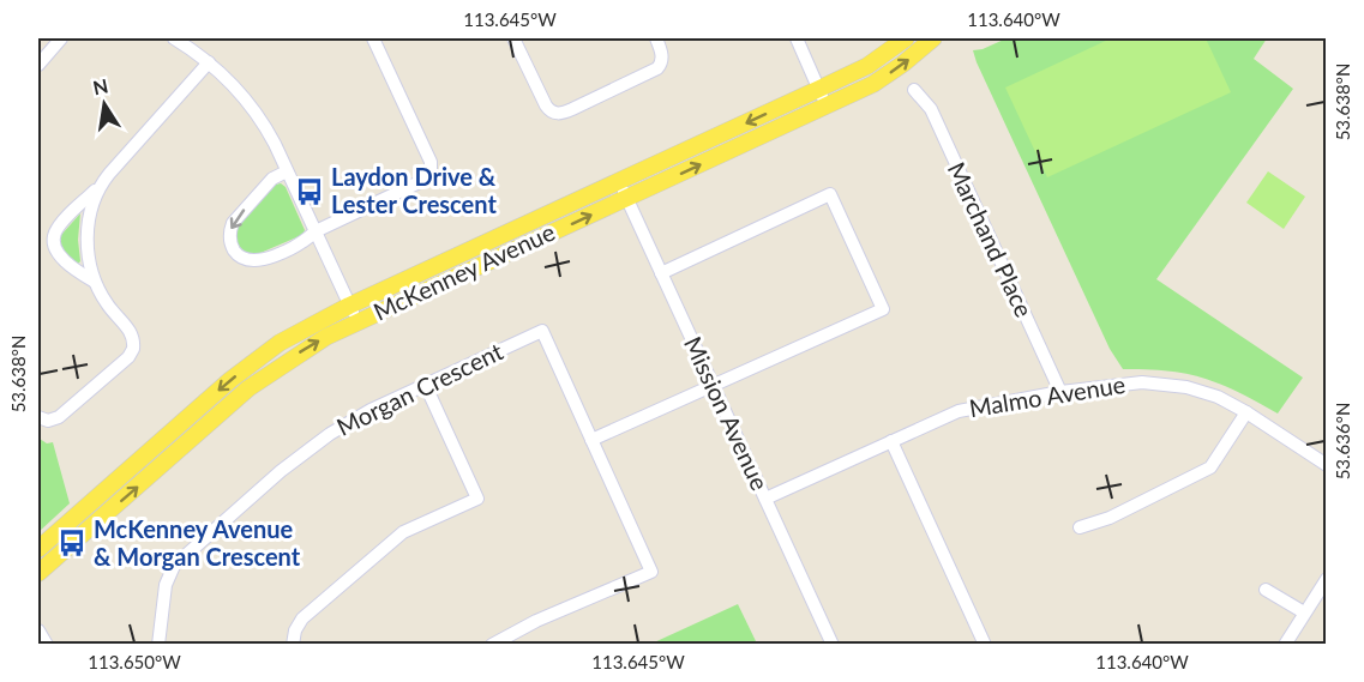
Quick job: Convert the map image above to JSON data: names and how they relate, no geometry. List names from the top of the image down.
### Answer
{
  "streets": {
    "main road": ["McKenney Avenue"],
    "street": [
      "Marchand Place",
      "Morgan Crescent",
      "Malmo Avenue",
      "Mission Avenue"
    ]
  },
  "crossings": [
    ["Marchand Place", "Malmo Avenue"],
    ["McKenney Avenue", "Mission Avenue"],
    ["Malmo Avenue", "Mission Avenue"]
  ],
  "places": {
    "bus stop": ["Laydon Drive & Lester Crescent", "McKenney Avenue & Morgan Crescent"]
  },
  "north": "top",
  "coordinates": [
    "113.645°W",
    "113.640°W",
    "53.638°N",
    "53.636°N",
    "113.650°W"
  ]
}
